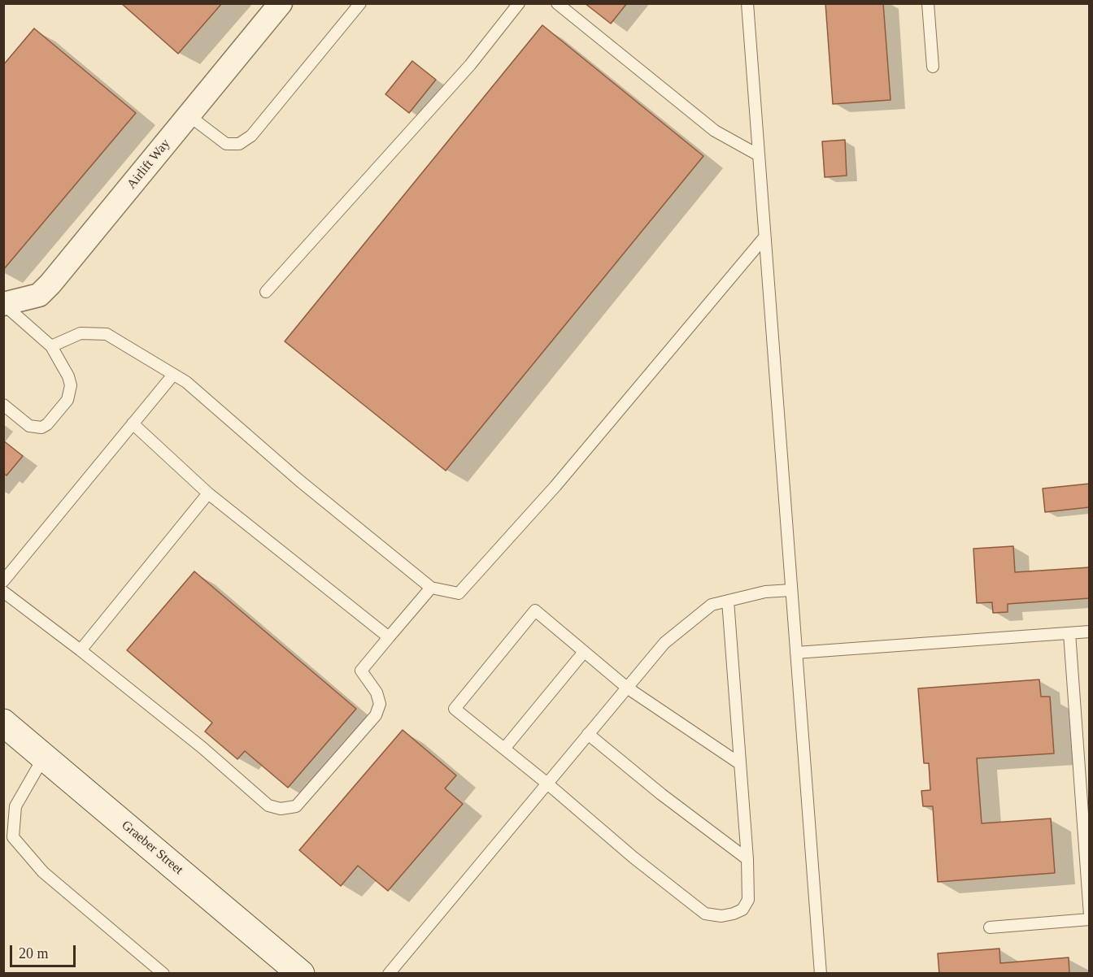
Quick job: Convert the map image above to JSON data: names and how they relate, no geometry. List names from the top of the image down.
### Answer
{
  "streets": {
    "street": ["Airlift Way", "Graeber Street"]
  },
  "scale_bar": "20 m"
}
